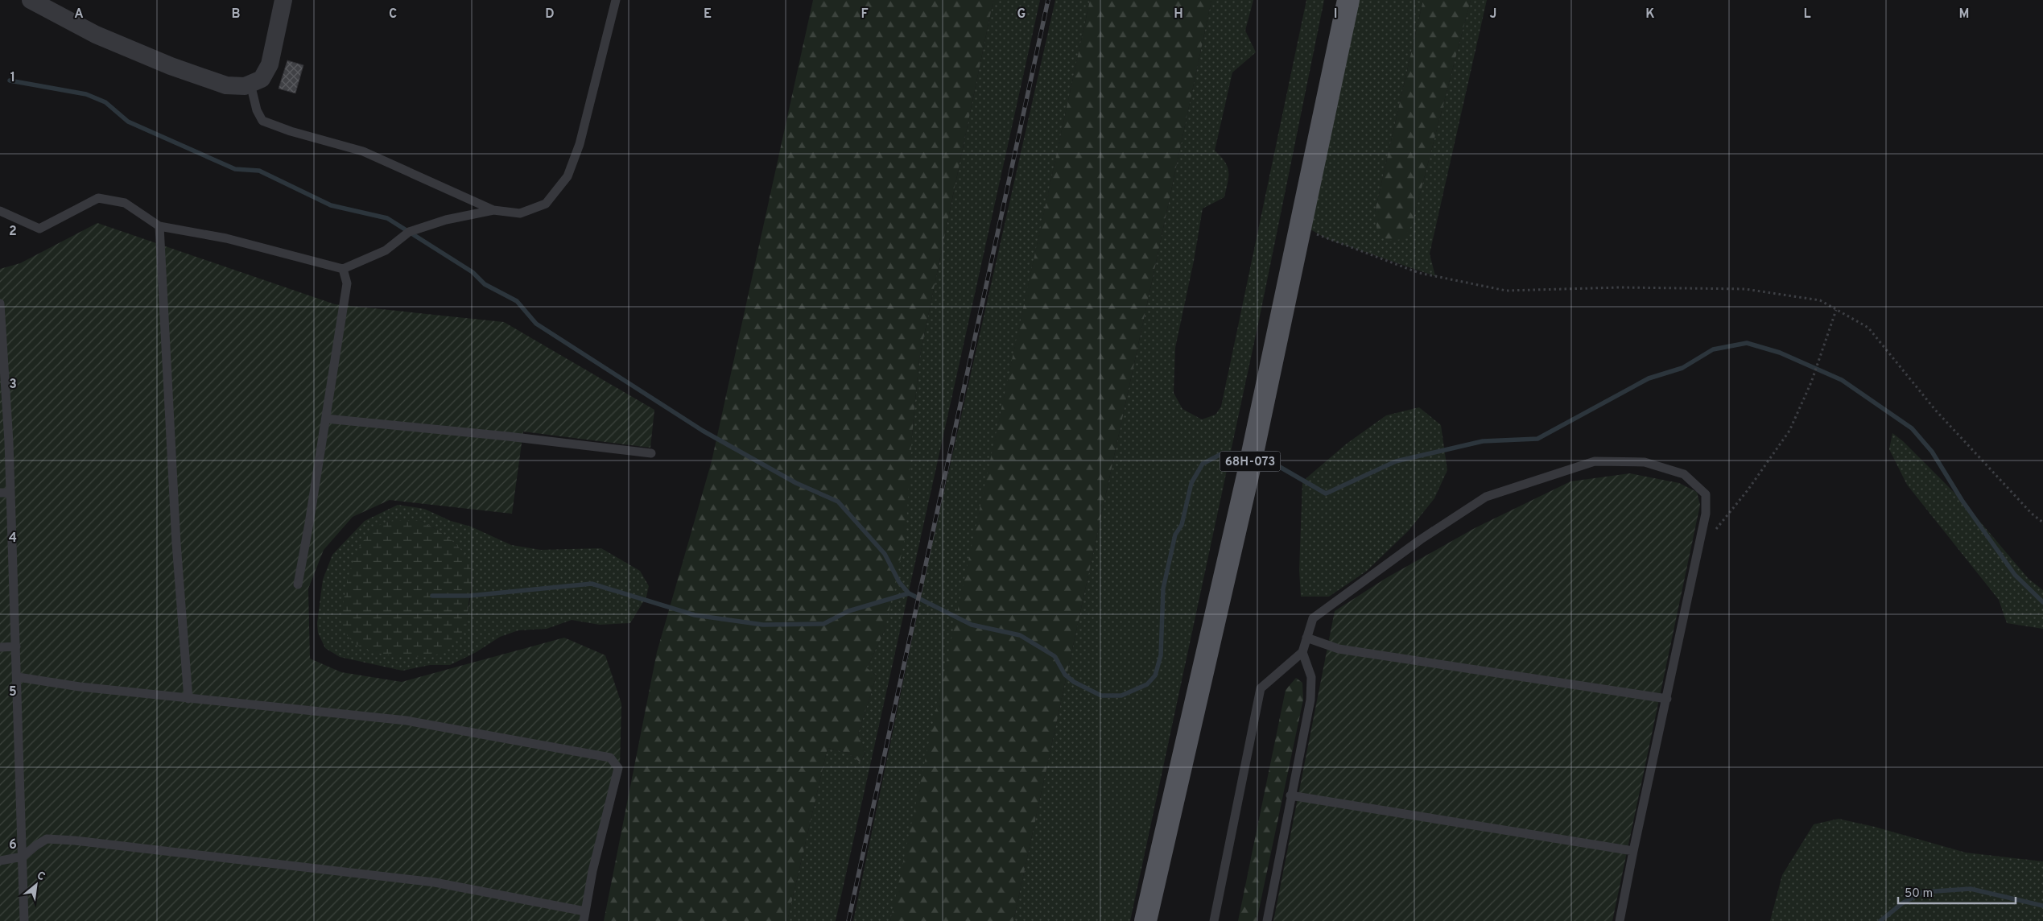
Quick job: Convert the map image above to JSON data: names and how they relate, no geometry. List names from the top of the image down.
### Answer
{
  "streets": {
    "main road": ["68Н-073"]
  },
  "scale_bar": "50 m",
  "north": "top right",
  "grid": {
    "columns": [
      "A",
      "B",
      "C",
      "D",
      "E",
      "F",
      "G",
      "H",
      "I",
      "J",
      "K",
      "L",
      "M"
    ],
    "rows": [
      "1",
      "2",
      "3",
      "4",
      "5",
      "6"
    ]
  }
}
